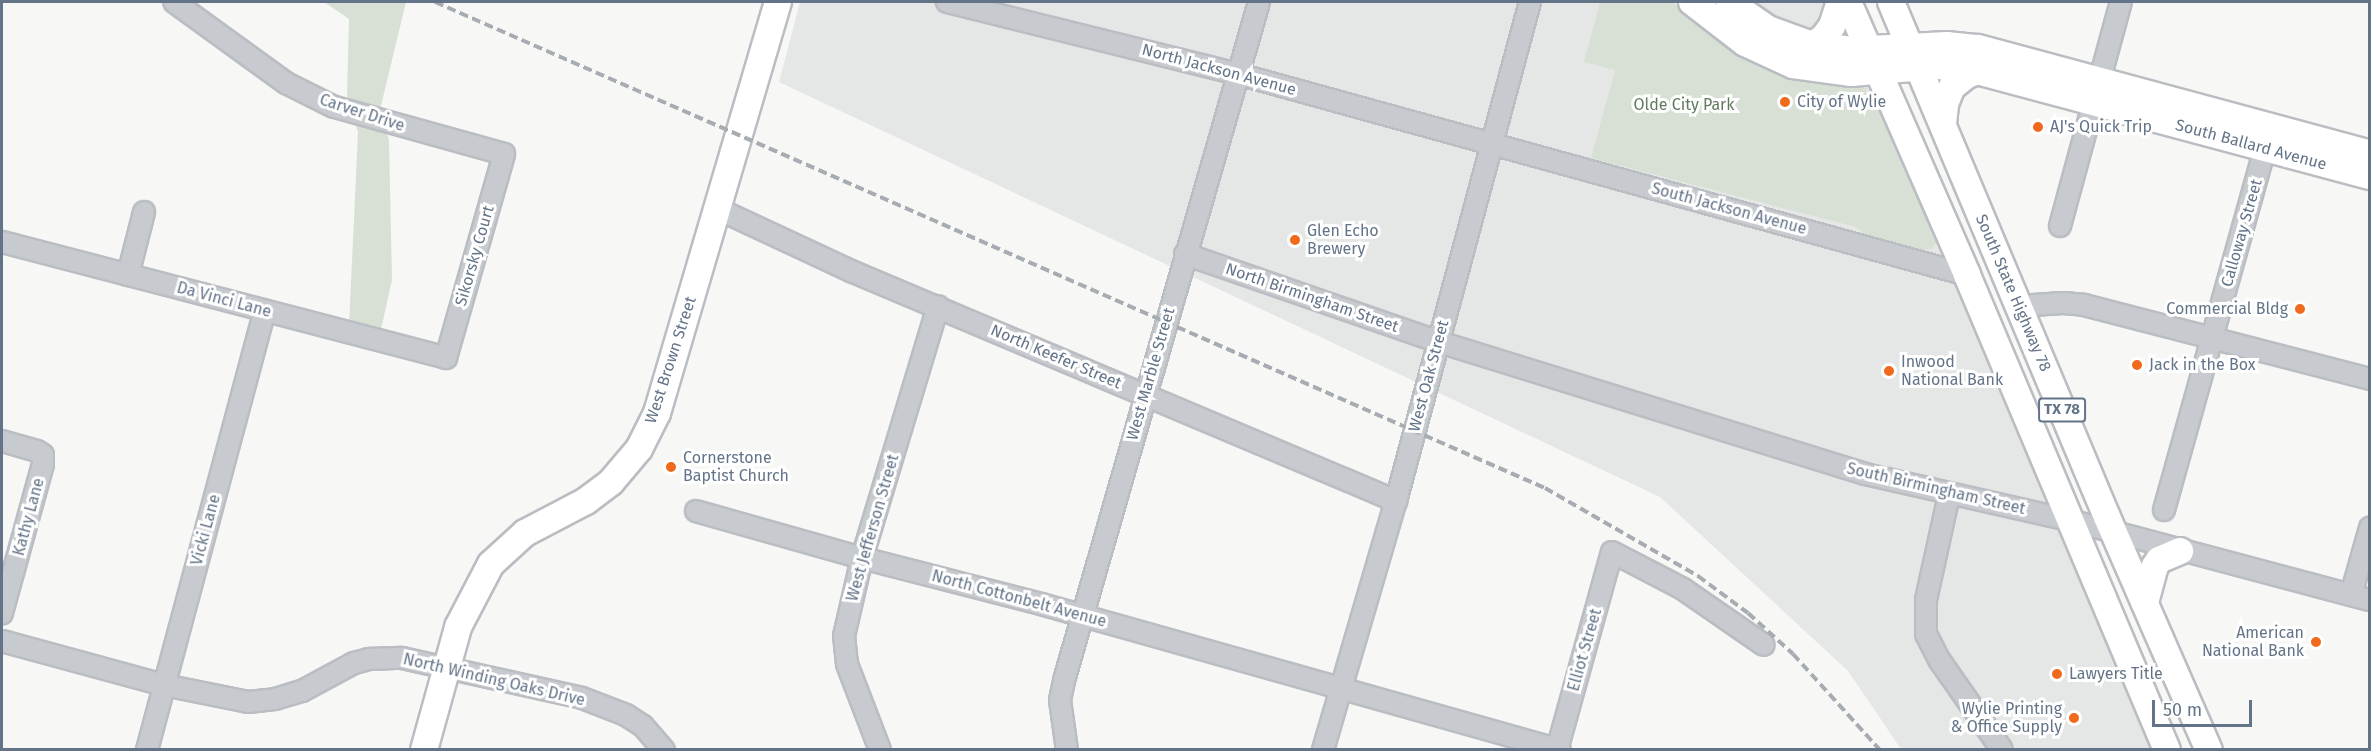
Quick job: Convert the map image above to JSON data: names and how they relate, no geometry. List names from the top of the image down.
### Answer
{
  "streets": {
    "main road": [
      "South Ballard Avenue",
      "South State Highway 78",
      "West Brown Street",
      "TX 78"
    ],
    "street": [
      "North Jackson Avenue",
      "Carver Drive",
      "South Jackson Avenue",
      "Calloway Street",
      "Sikorsky Court",
      "North Birmingham Street",
      "Da Vinci Lane",
      "North Keefer Street",
      "West Marble Street",
      "West Oak Street",
      "South Birmingham Street",
      "Kathy Lane",
      "West Jefferson Street",
      "Vicki Lane",
      "North Cottonbelt Avenue",
      "Elliot Street",
      "North Winding Oaks Drive"
    ]
  },
  "crossings": [
    ["North Jackson Avenue", "South Jackson Avenue"],
    ["North Jackson Avenue", "West Marble Street"],
    ["North Jackson Avenue", "West Oak Street"],
    ["Carver Drive", "Sikorsky Court"],
    ["South Ballard Avenue", "Calloway Street"],
    ["South Ballard Avenue", "South State Highway 78"],
    ["South Ballard Avenue", "TX 78"],
    ["South Jackson Avenue", "West Oak Street"],
    ["South Jackson Avenue", "TX 78"],
    ["Sikorsky Court", "Da Vinci Lane"],
    ["South State Highway 78", "TX 78"],
    ["South State Highway 78", "South Birmingham Street"],
    ["North Birmingham Street", "West Marble Street"],
    ["North Birmingham Street", "West Oak Street"],
    ["North Birmingham Street", "South Birmingham Street"],
    ["Da Vinci Lane", "Vicki Lane"],
    ["North Keefer Street", "West Brown Street"],
    ["North Keefer Street", "West Marble Street"],
    ["North Keefer Street", "West Oak Street"],
    ["North Keefer Street", "West Jefferson Street"],
    ["West Brown Street", "North Winding Oaks Drive"],
    ["West Marble Street", "North Cottonbelt Avenue"],
    ["West Oak Street", "South Birmingham Street"],
    ["West Oak Street", "North Cottonbelt Avenue"],
    ["TX 78", "South Birmingham Street"],
    ["West Jefferson Street", "North Cottonbelt Avenue"],
    ["Vicki Lane", "North Winding Oaks Drive"],
    ["North Cottonbelt Avenue", "Elliot Street"]
  ],
  "parks": ["Olde City Park"],
  "places": [
    "City of Wylie",
    "AJ's Quick Trip",
    "Glen Echo Brewery",
    "Commercial Bldg",
    "Jack in the Box",
    "Inwood National Bank",
    "Cornerstone Baptist Church",
    "American National Bank",
    "Lawyers Title",
    "Wylie Printing & Office Supply"
  ],
  "scale_bar": "50 m"
}
